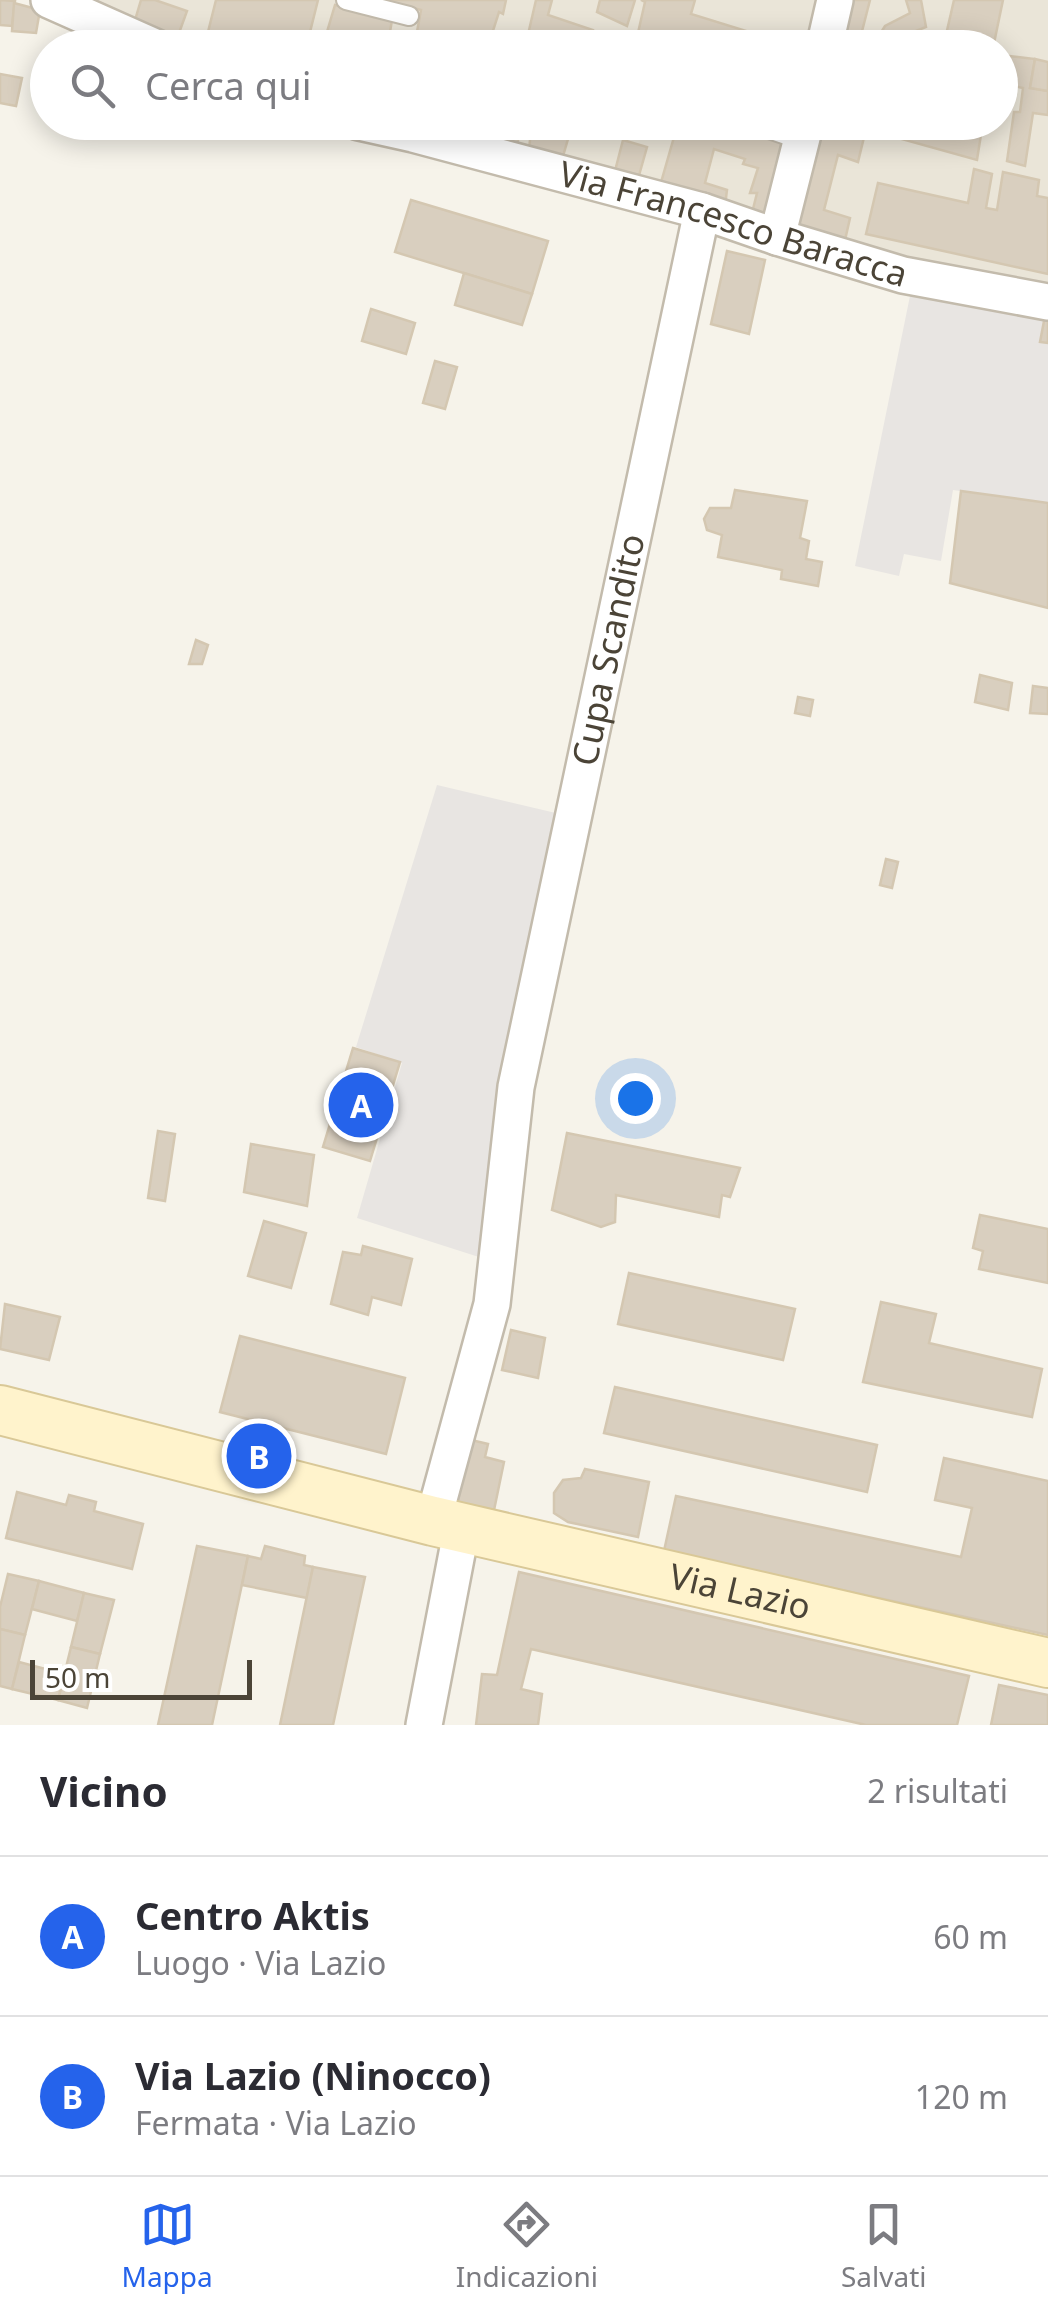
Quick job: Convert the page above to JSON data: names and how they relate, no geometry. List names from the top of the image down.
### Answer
{
  "streets": {
    "main road": ["Via Lazio"],
    "street": ["Via Francesco Baracca", "Cupa Scandito"]
  },
  "crossings": [
    ["Via Francesco Baracca", "Cupa Scandito"],
    ["Cupa Scandito", "Via Lazio"]
  ],
  "scale_bar": "50 m",
  "page": {
    "search": "Cerca qui",
    "pins": ["A", "B"],
    "scale": "50 m",
    "heading": ["Vicino", "2 risultati"],
    "list": [
      {
        "mark": "A",
        "name": "Centro Aktis",
        "note": "Luogo · Via Lazio",
        "value": "60 m"
      },
      {
        "mark": "B",
        "name": "Via Lazio (Ninocco)",
        "note": "Fermata · Via Lazio",
        "value": "120 m"
      }
    ],
    "nav": ["Mappa", "Indicazioni", "Salvati"]
  }
}
